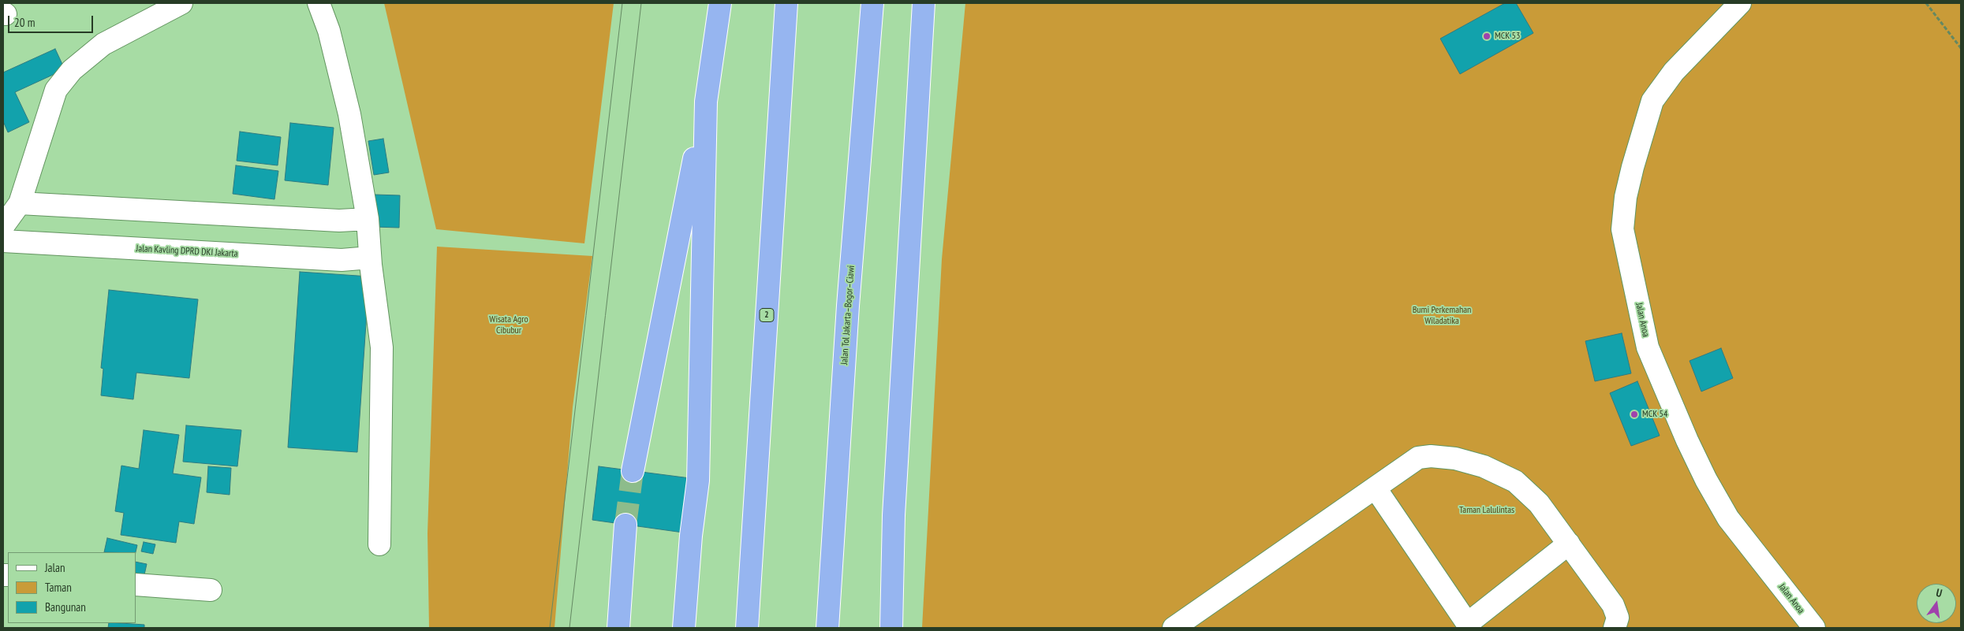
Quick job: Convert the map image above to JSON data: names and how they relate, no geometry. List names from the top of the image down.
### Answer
{
  "streets": {
    "highway": ["2", "Jalan Tol Jakarta–Bogor–Ciawi"],
    "street": ["Jalan Kavling DPRD DKI Jakarta", "Jalan Anoa"]
  },
  "parks": ["Bumi Perkemahan Wiladatika", "Wisata Agro Cibubur", "Taman Lalulintas"],
  "places": ["MCK 53", "MCK 54"],
  "legend": ["Jalan", "Taman", "Bangunan"],
  "scale_bar": "20 m",
  "north": "top"
}
